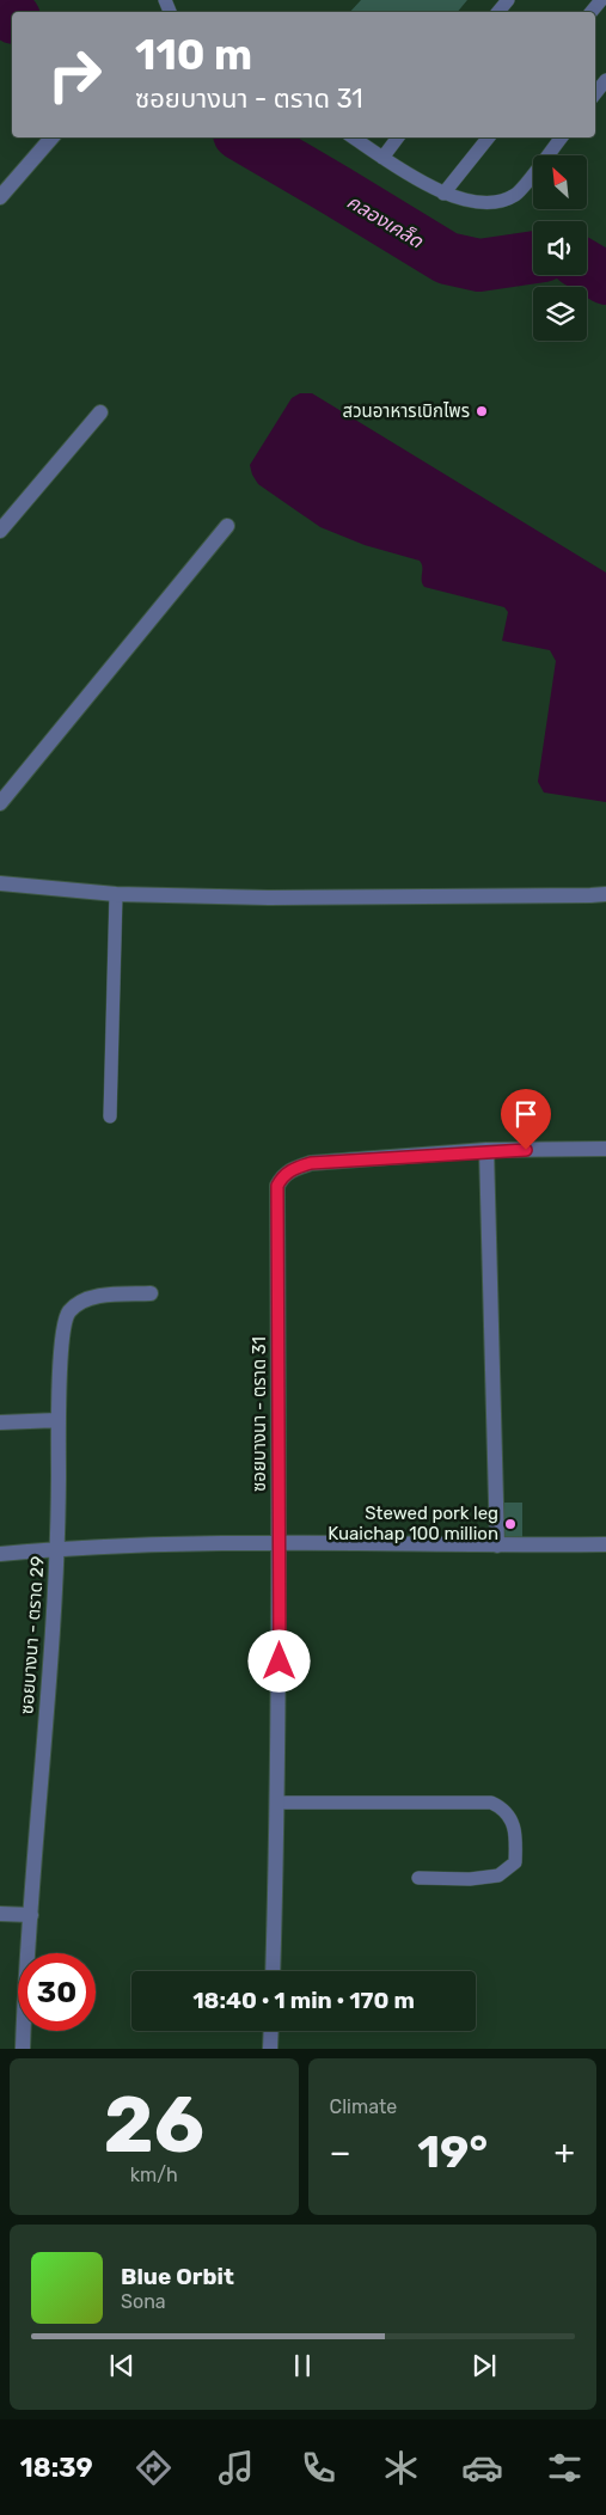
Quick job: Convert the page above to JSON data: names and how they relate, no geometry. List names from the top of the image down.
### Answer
{
  "streets": {
    "street": ["ซอยบางนา - ตราด 31", "ซอยบางนา - ตราด 29"]
  },
  "water": ["คลองเคล็ด"],
  "places": ["สวนอาหารเบิกไพร", "Stewed pork leg Kuaichap 100 million"],
  "north": "top left",
  "page": {
    "turn": ["110 m", "ซอยบางนา - ตราด 31"],
    "limit": "30",
    "trip": "18:40 · 1 min · 170 m",
    "tile": [
      ["26", "km/h"],
      "Climate"
    ],
    "heat": ["−", "19°", "+"],
    "song": ["Blue Orbit", "Sona"],
    "tabs": "18:39"
  }
}
